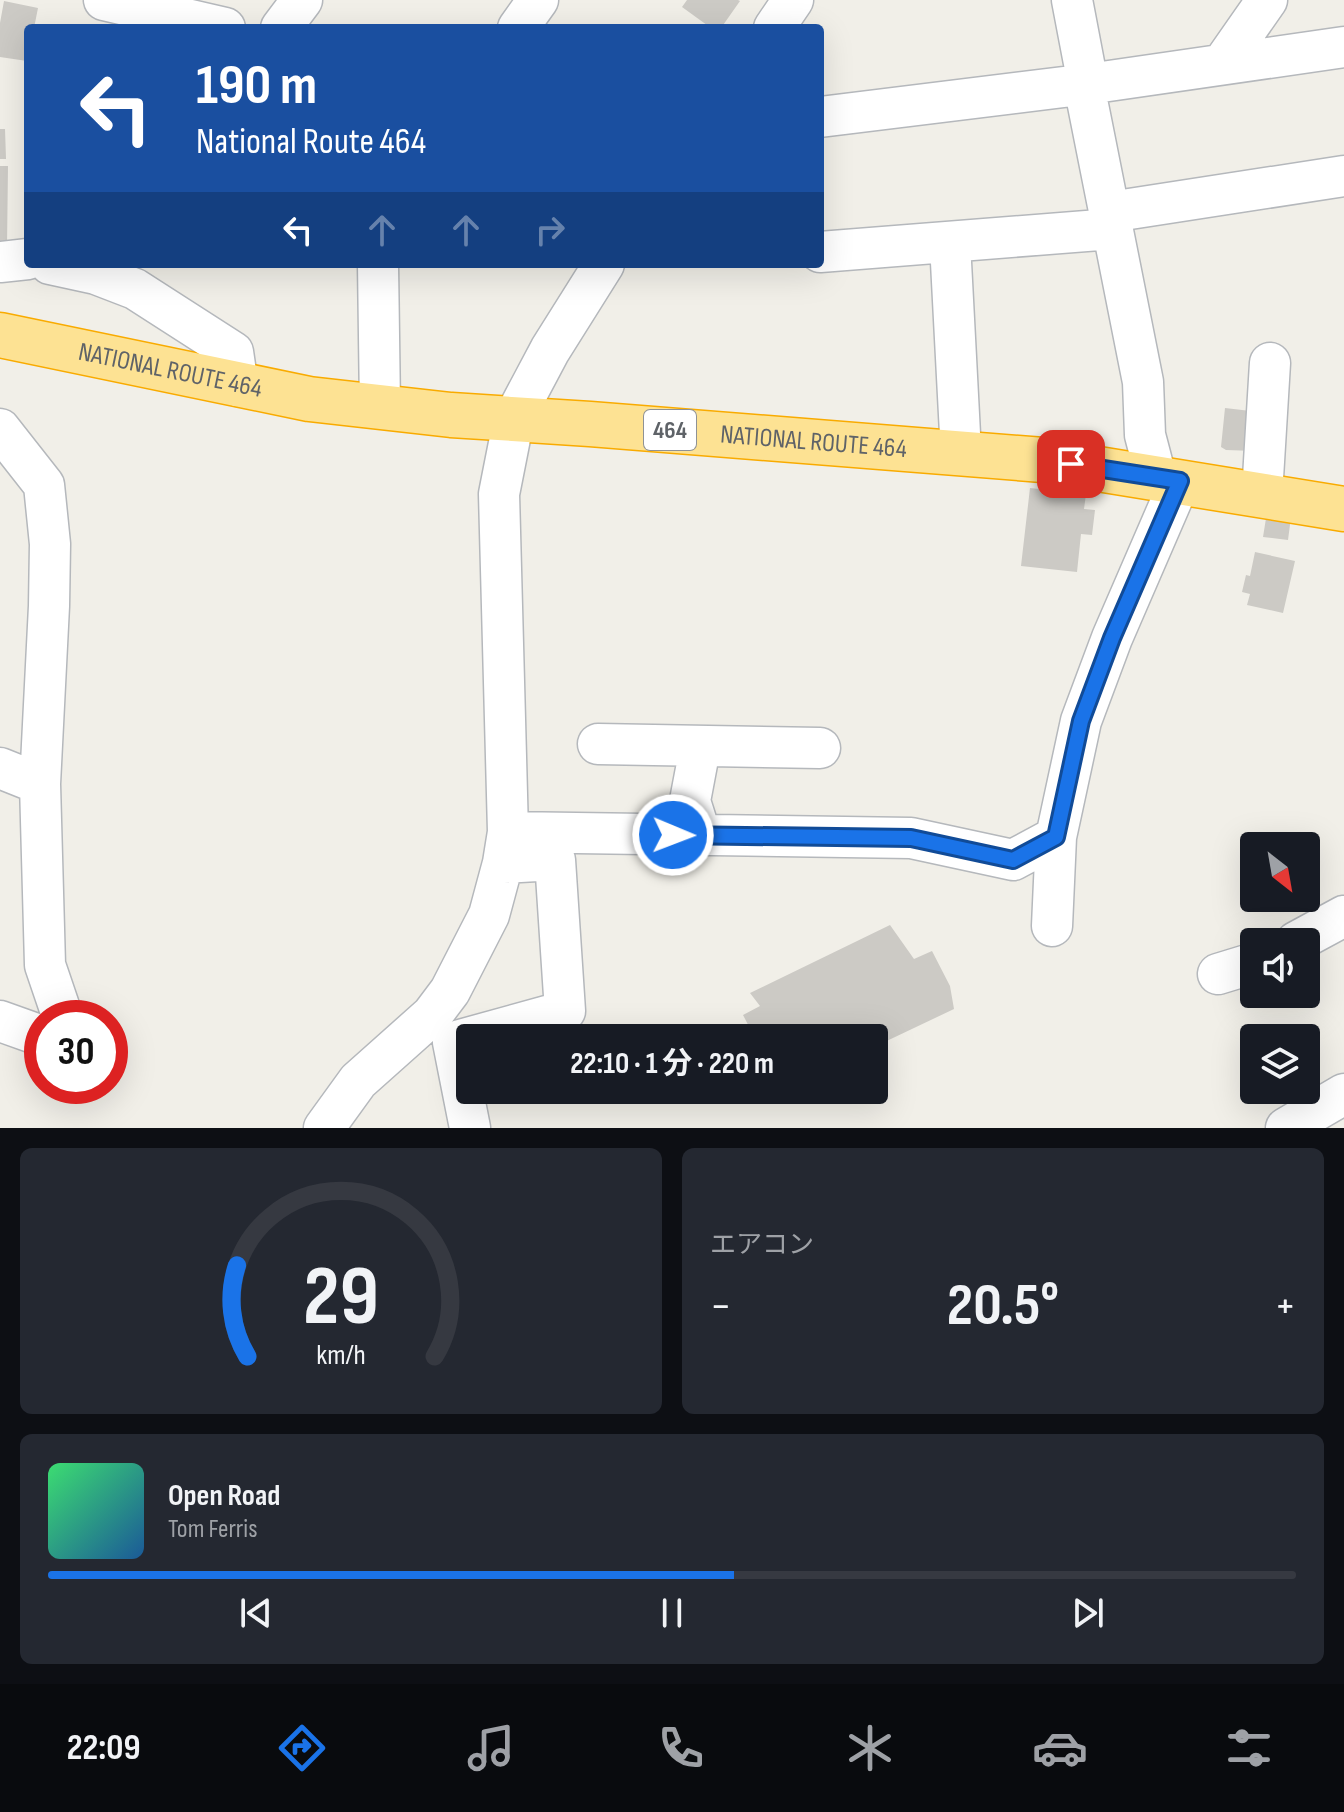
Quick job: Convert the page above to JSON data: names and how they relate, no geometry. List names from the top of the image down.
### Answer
{
  "streets": {
    "highway": ["NATIONAL ROUTE 464", "464"]
  },
  "north": "bottom right",
  "page": {
    "turn": ["190 m", "National Route 464"],
    "limit": "30",
    "trip": "22:10 · 1 分 · 220 m",
    "tile": "エアコン",
    "heat": ["−", "20.5°", "+"],
    "song": ["Open Road", "Tom Ferris"],
    "tabs": "22:09",
    "gauge": ["29", "km/h"]
  }
}
